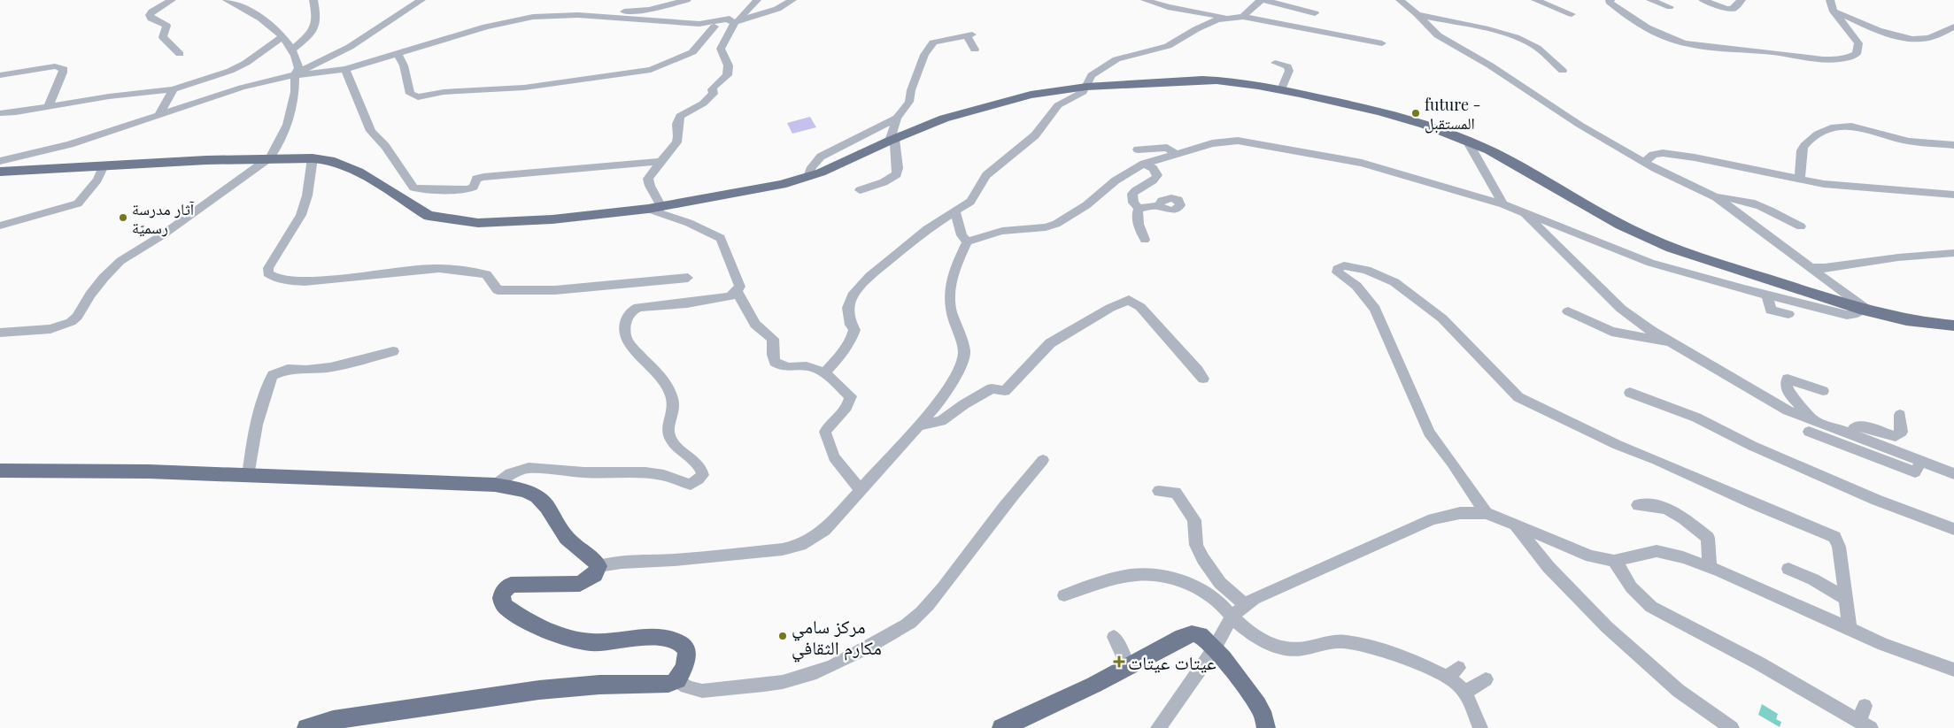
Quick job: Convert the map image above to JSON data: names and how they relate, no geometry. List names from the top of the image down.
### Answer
{
  "places": {
    "other": ["future - المستقبل", "آثار مدرسة رسميّة", "مركز سامي مكارم الثقافي"],
    "health": ["عيتات عيتات"]
  }
}
